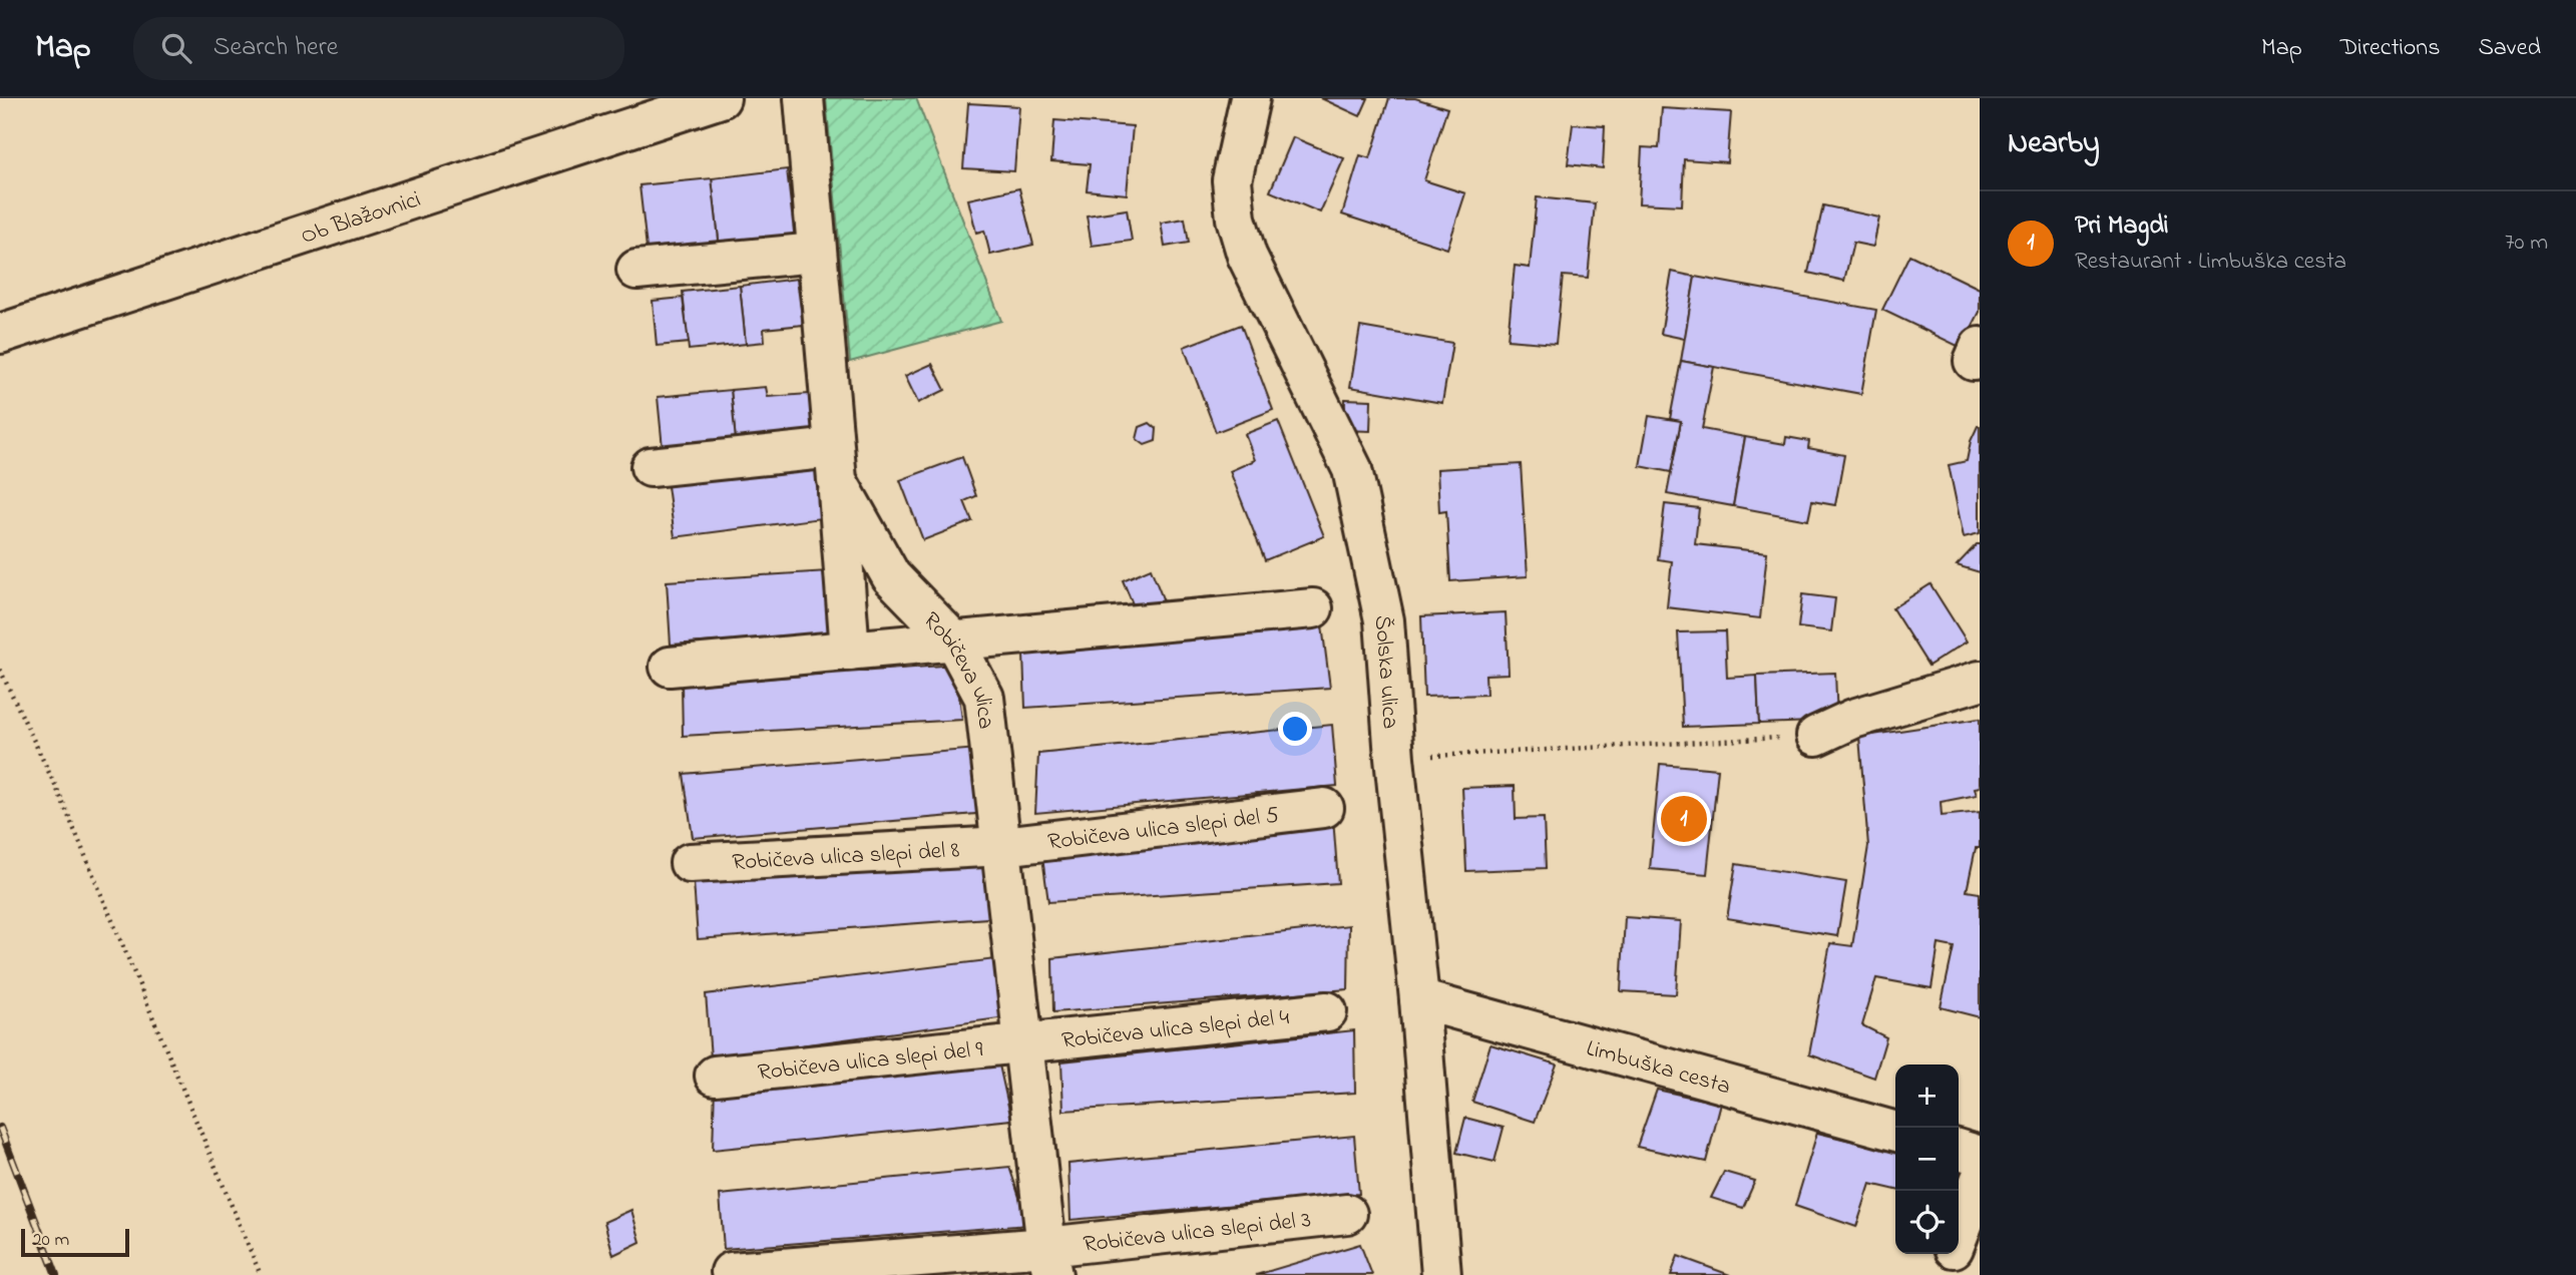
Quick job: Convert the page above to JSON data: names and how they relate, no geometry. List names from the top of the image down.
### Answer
{
  "streets": {
    "street": [
      "Ob Blažovnici",
      "Šolska ulica",
      "Robičeva ulica",
      "Robičeva ulica slepi del 5",
      "Robičeva ulica slepi del 8",
      "Robičeva ulica slepi del 4",
      "Robičeva ulica slepi del 9",
      "Limbuška cesta",
      "Robičeva ulica slepi del 3"
    ]
  },
  "crossings": [
    ["Šolska ulica", "Limbuška cesta"],
    ["Robičeva ulica", "Robičeva ulica slepi del 5"],
    ["Robičeva ulica", "Robičeva ulica slepi del 8"],
    ["Robičeva ulica", "Robičeva ulica slepi del 4"],
    ["Robičeva ulica", "Robičeva ulica slepi del 9"],
    ["Robičeva ulica", "Robičeva ulica slepi del 3"],
    ["Robičeva ulica slepi del 5", "Robičeva ulica slepi del 8"],
    ["Robičeva ulica slepi del 4", "Robičeva ulica slepi del 9"]
  ],
  "scale_bar": "20 m",
  "page": {
    "header": "Map",
    "search": "Search here",
    "nav": ["Map", "Directions", "Saved"],
    "heading": "Nearby",
    "list": [
      {
        "mark": "1",
        "name": "Pri Magdi",
        "note": "Restaurant · Limbuška cesta",
        "value": "70 m"
      }
    ],
    "pins": "1",
    "map_buttons": ["+", "−"],
    "scale": "20 m"
  }
}
